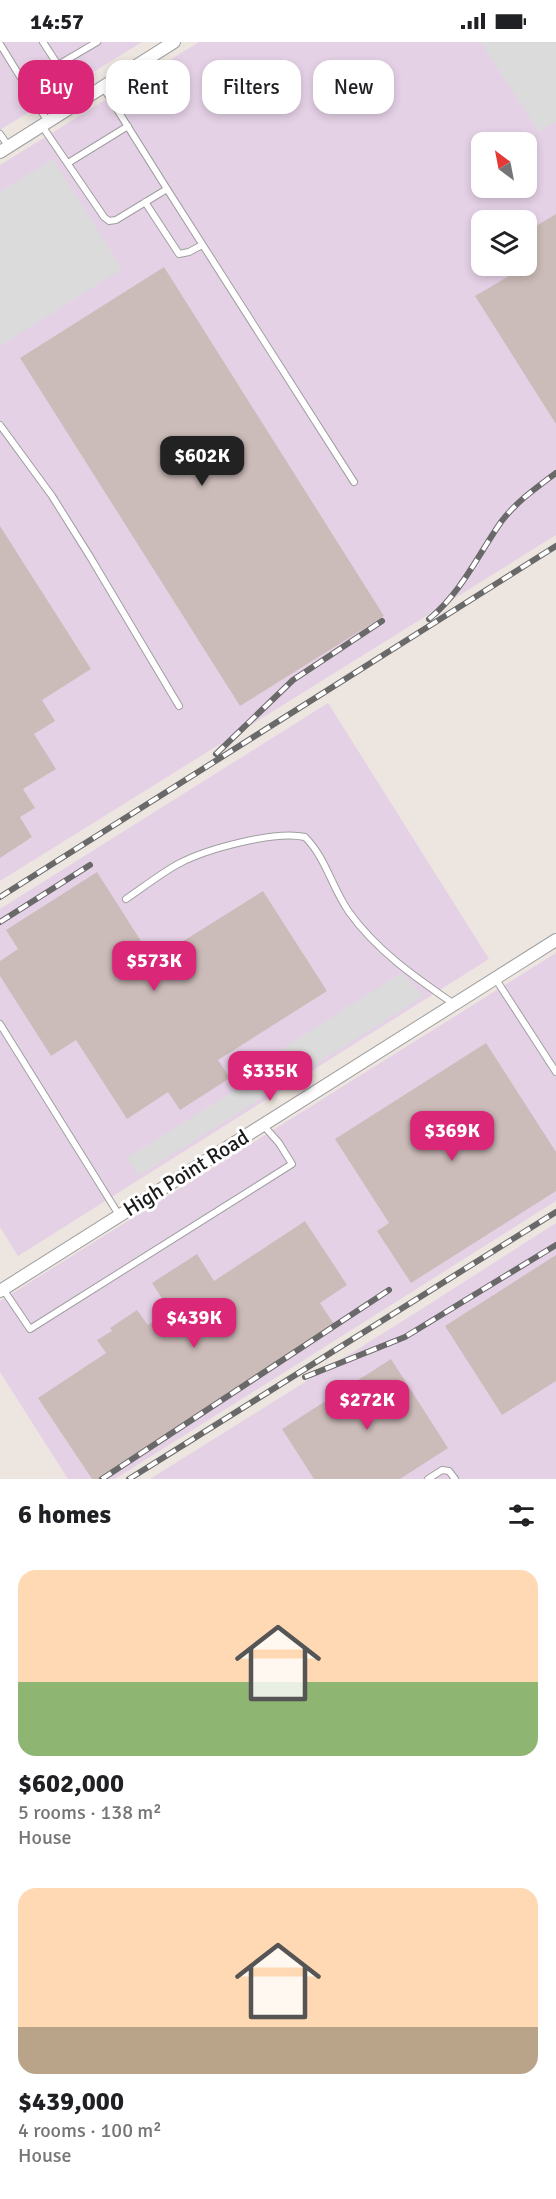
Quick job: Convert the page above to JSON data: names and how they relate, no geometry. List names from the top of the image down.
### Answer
{
  "streets": {
    "street": ["High Point Road"]
  },
  "north": "top left",
  "page": {
    "status": "14:57",
    "chip": [
      "Buy",
      "Rent",
      "Filters",
      "New"
    ],
    "price": [
      "$602K",
      "$573K",
      "$335K",
      "$369K",
      "$439K",
      "$272K"
    ],
    "heading": "6 homes",
    "list": [
      {
        "name": "$602,000",
        "note": "5 rooms · 138 m² · House"
      },
      {
        "name": "$439,000",
        "note": "4 rooms · 100 m² · House"
      }
    ]
  }
}
